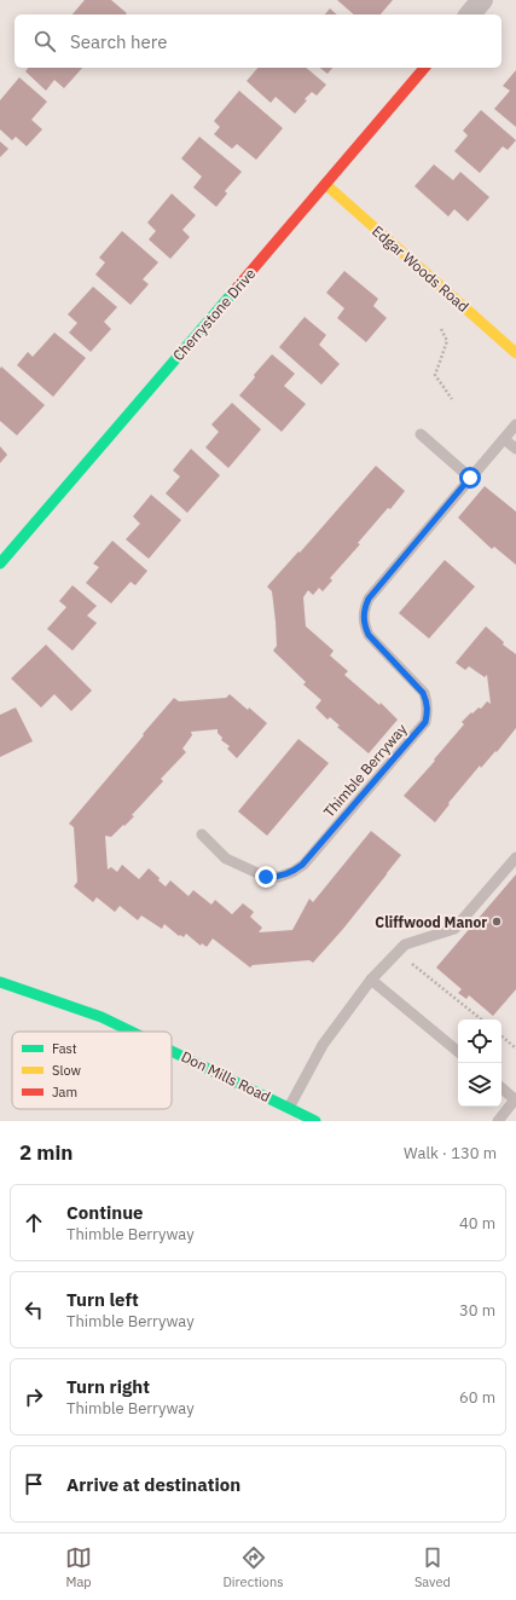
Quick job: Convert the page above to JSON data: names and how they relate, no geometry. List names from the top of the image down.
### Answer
{
  "streets": {
    "street": ["Edgar Woods Road", "Cherrystone Drive", "Don Mills Road"],
    "lane": ["Thimble Berryway"]
  },
  "crossings": [
    ["Edgar Woods Road", "Cherrystone Drive"]
  ],
  "places": ["Cliffwood Manor"],
  "legend": ["Fast", "Slow", "Jam"],
  "page": {
    "search": "Search here",
    "heading": ["2 min", "Walk · 130 m"],
    "list": [
      ["Continue", "Thimble Berryway", "40 m"],
      ["Turn left", "Thimble Berryway", "30 m"],
      ["Turn right", "Thimble Berryway", "60 m"],
      "Arrive at destination"
    ],
    "nav": ["Map", "Directions", "Saved"]
  }
}
